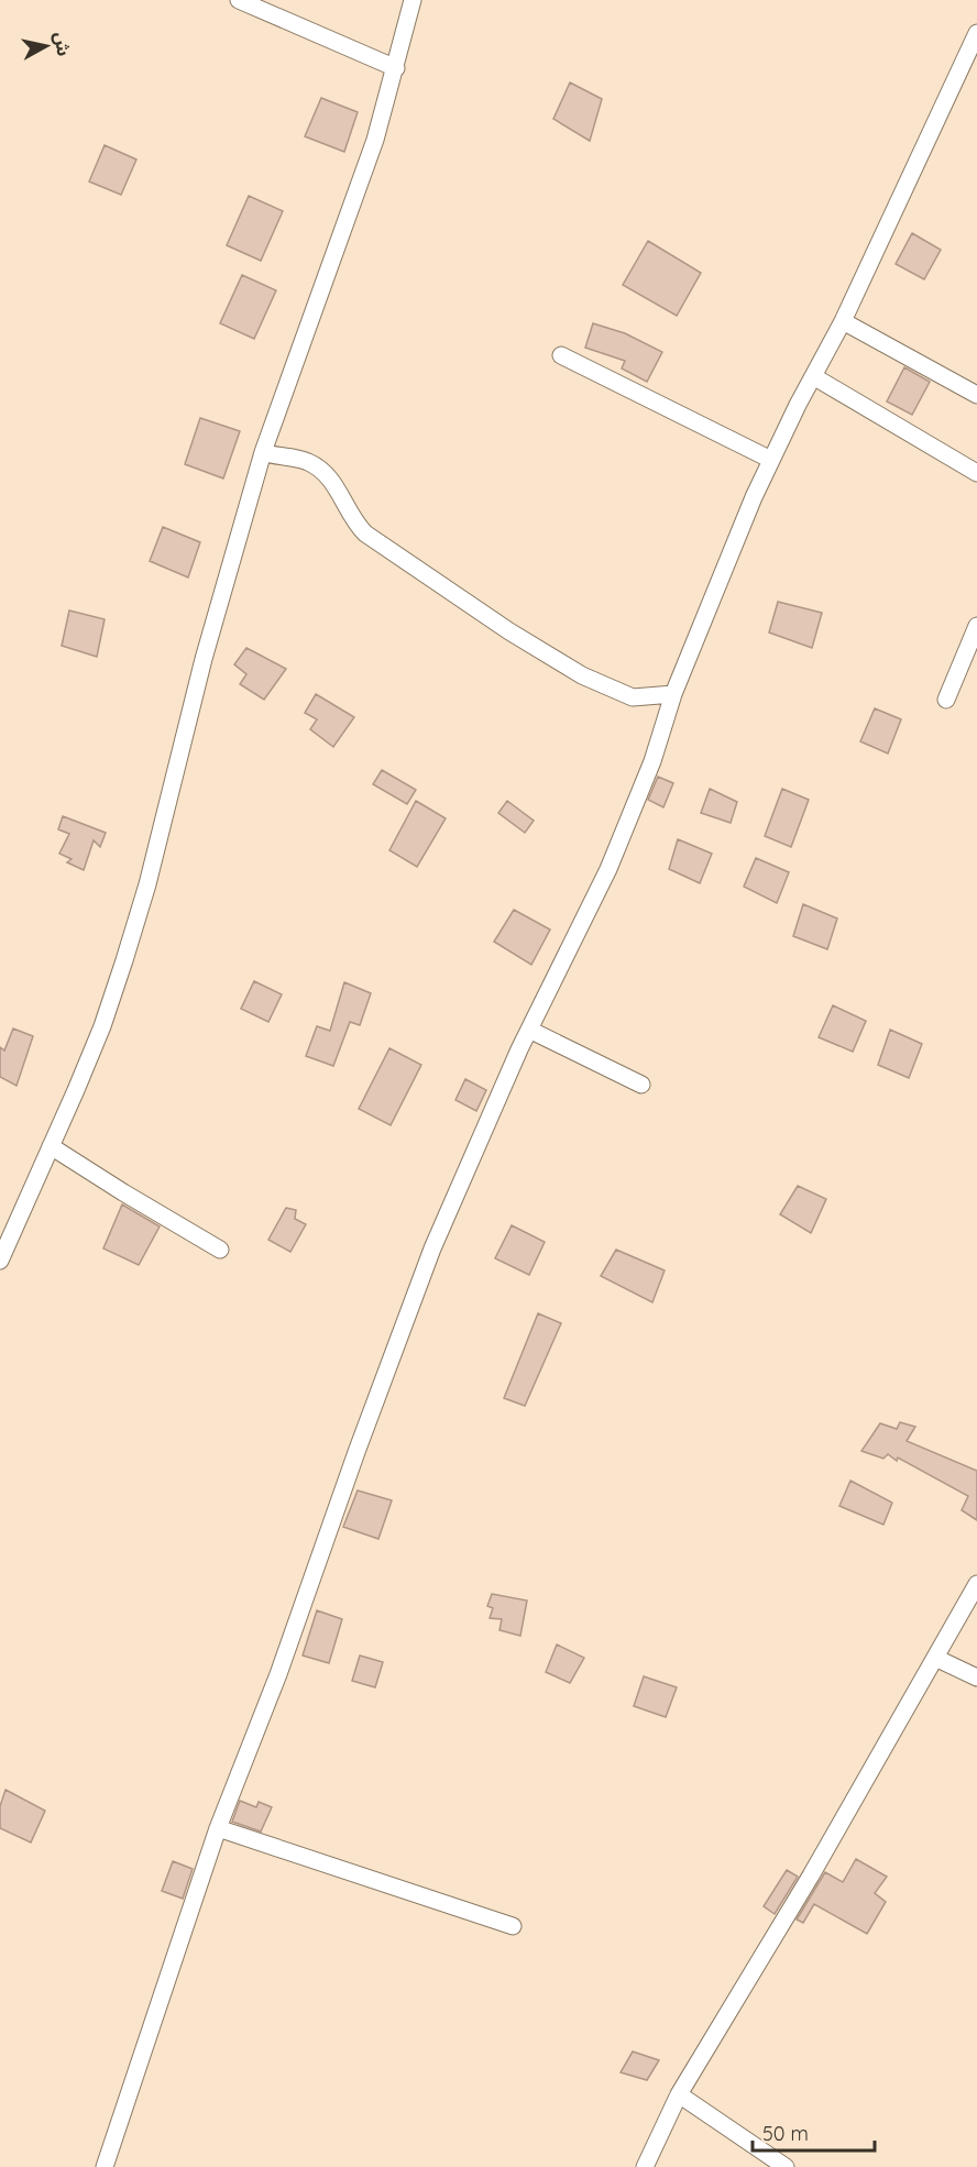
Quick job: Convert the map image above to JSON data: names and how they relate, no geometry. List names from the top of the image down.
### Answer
{
  "scale_bar": "50 m",
  "north": "right"
}
